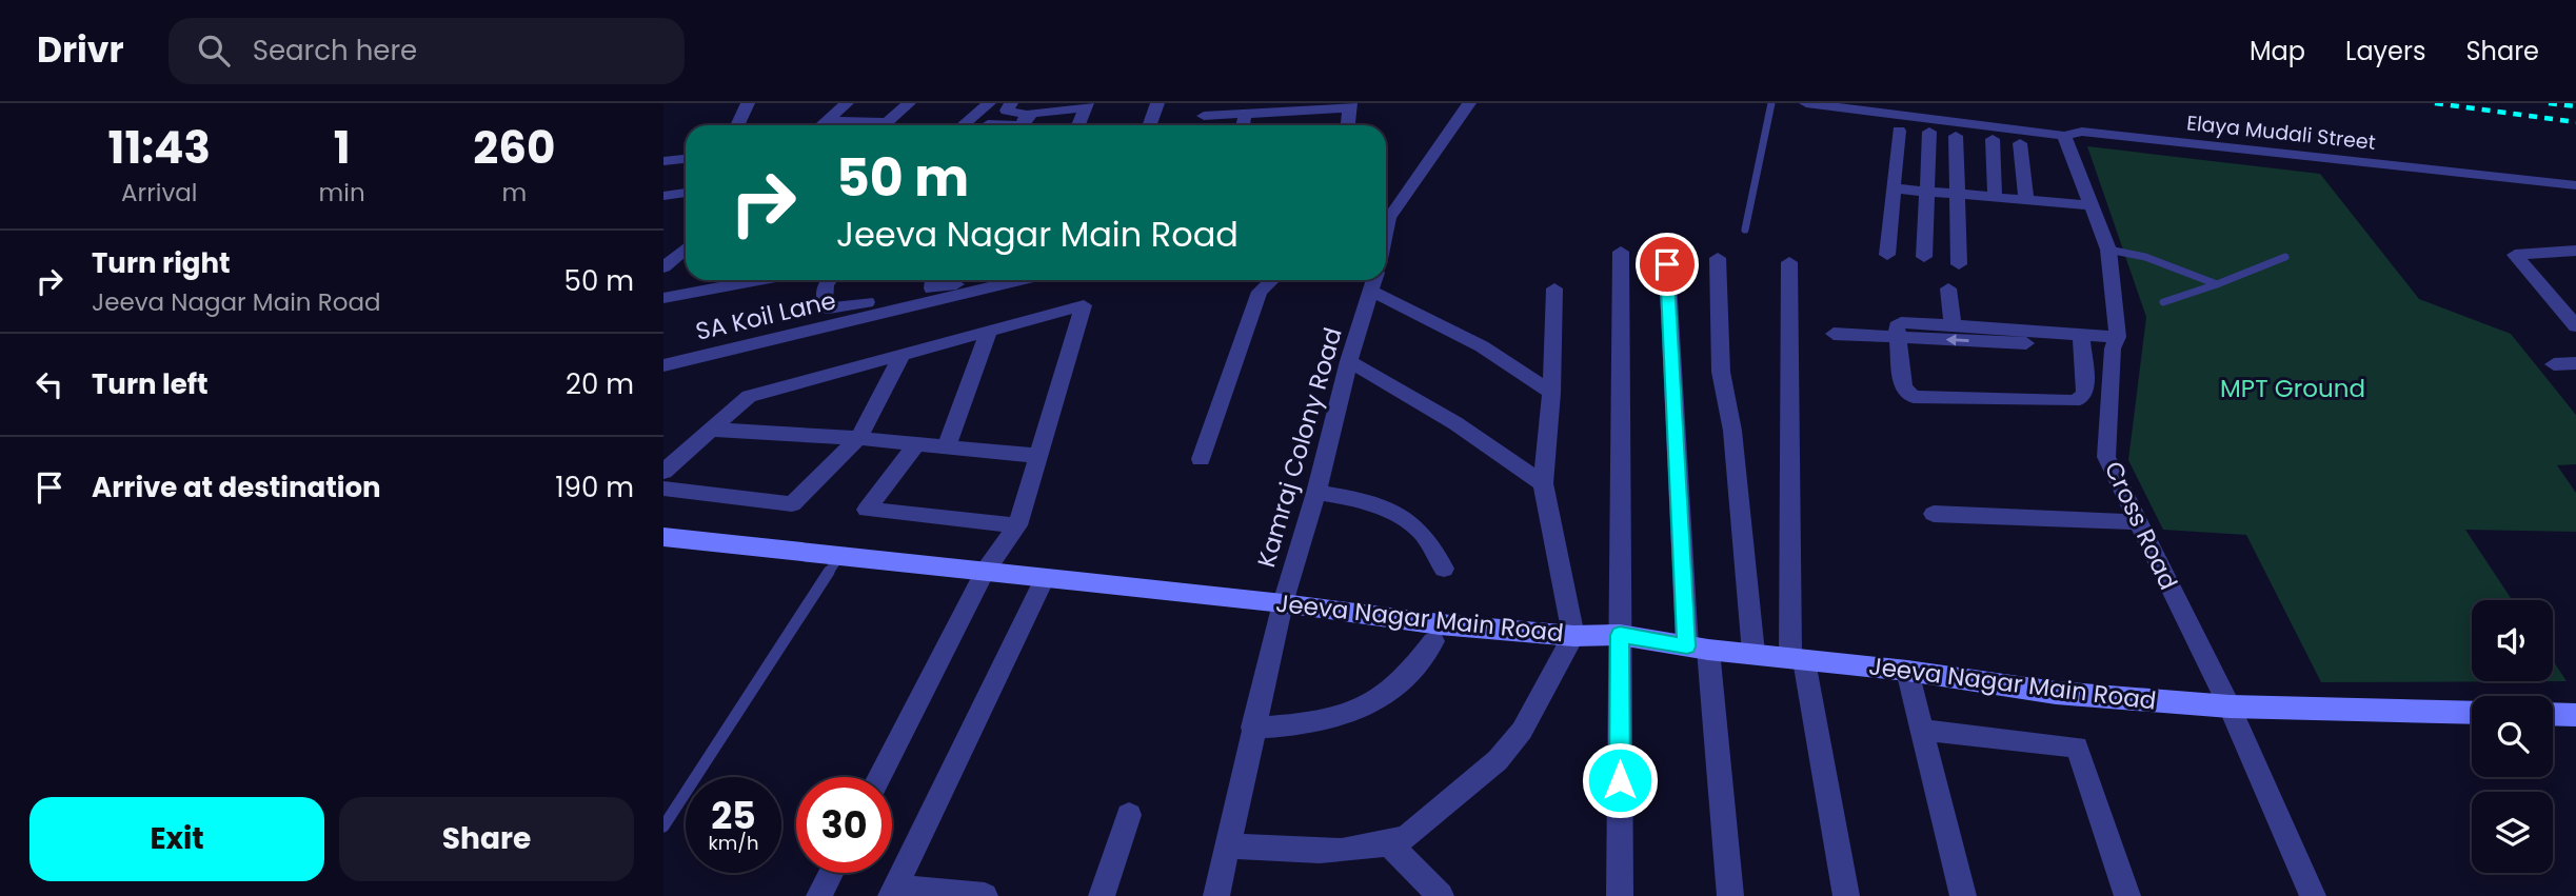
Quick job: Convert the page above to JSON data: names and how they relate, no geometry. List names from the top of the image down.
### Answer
{
  "streets": {
    "street": [
      "Elaya Mudali Street",
      "SA Koil Lane",
      "Kamraj Colony Road",
      "Cross Road",
      "Jeeva Nagar Main Road"
    ]
  },
  "crossings": [
    ["Elaya Mudali Street", "Cross Road"],
    ["Kamraj Colony Road", "Jeeva Nagar Main Road"],
    ["Cross Road", "Jeeva Nagar Main Road"]
  ],
  "parks": ["MPT Ground"],
  "page": {
    "header": "Drivr",
    "search": "Search here",
    "nav": ["Map", "Layers", "Share"],
    "eta": [
      "11:43",
      "Arrival",
      "1",
      "min",
      "260",
      "m"
    ],
    "turn": ["50 m", "Jeeva Nagar Main Road"],
    "list": [
      {
        "name": "Turn right",
        "note": "Jeeva Nagar Main Road",
        "value": "50 m"
      },
      {
        "name": "Turn left",
        "value": "20 m"
      },
      {
        "name": "Arrive at destination",
        "value": "190 m"
      }
    ],
    "speed": "25 km/h",
    "limit": "30",
    "buttons": ["Exit", "Share"]
  }
}
